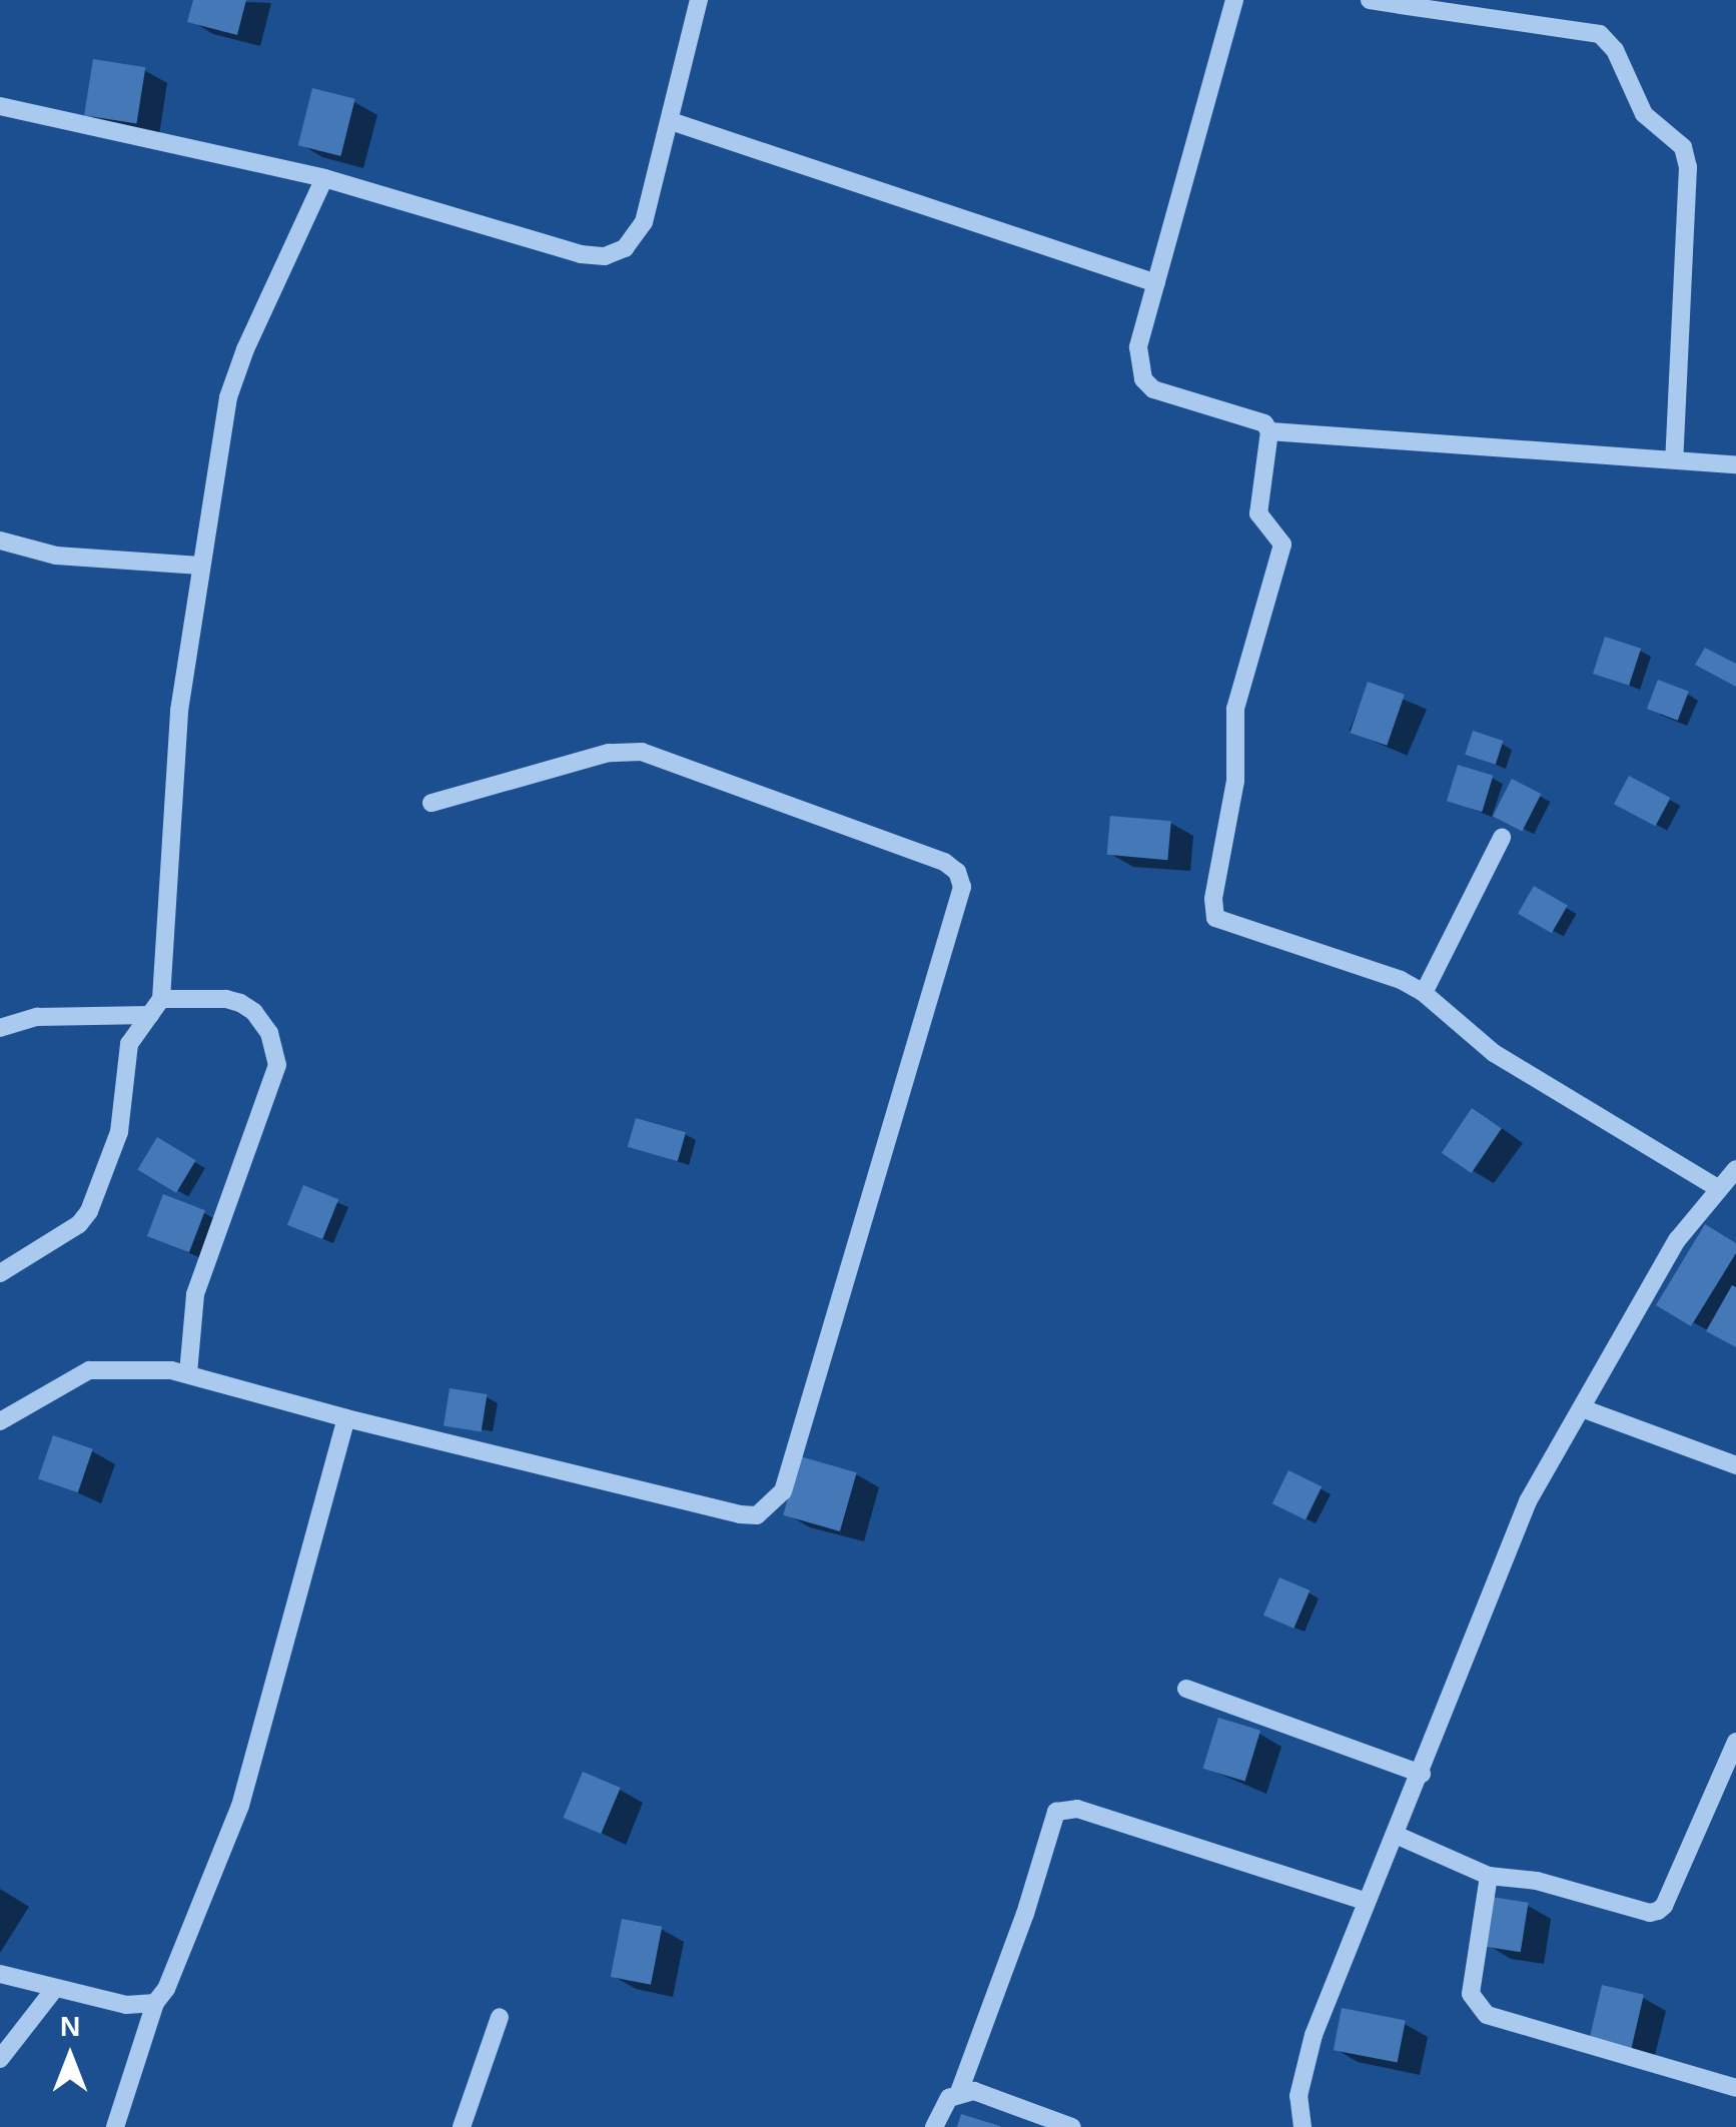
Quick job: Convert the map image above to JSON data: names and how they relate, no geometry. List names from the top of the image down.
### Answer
{
  "north": "top"
}
